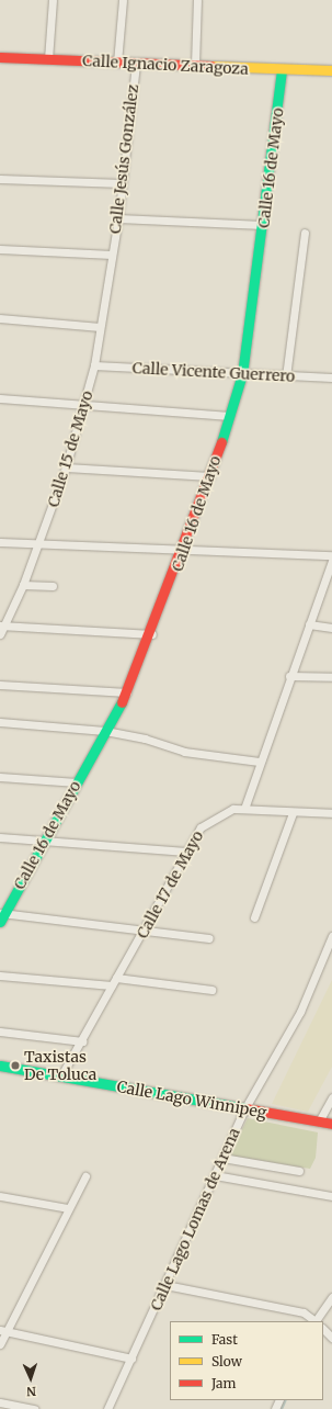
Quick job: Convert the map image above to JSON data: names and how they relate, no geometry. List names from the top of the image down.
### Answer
{
  "streets": {
    "street": [
      "Calle Ignacio Zaragoza",
      "Calle Jesús González",
      "Calle 16 de Mayo",
      "Calle Vicente Guerrero",
      "Calle 15 de Mayo",
      "Calle 17 de Mayo",
      "Calle Lago Winnipeg",
      "Calle Lago Lomas de Arena"
    ]
  },
  "crossings": [
    ["Calle Ignacio Zaragoza", "Calle Jesús González"],
    ["Calle Ignacio Zaragoza", "Calle 16 de Mayo"],
    ["Calle Jesús González", "Calle 15 de Mayo"],
    ["Calle 16 de Mayo", "Calle Vicente Guerrero"],
    ["Calle Vicente Guerrero", "Calle 15 de Mayo"],
    ["Calle 17 de Mayo", "Calle Lago Winnipeg"],
    ["Calle Lago Winnipeg", "Calle Lago Lomas de Arena"]
  ],
  "places": ["Taxistas De Toluca"],
  "legend": ["Fast", "Slow", "Jam"],
  "north": "bottom"
}
